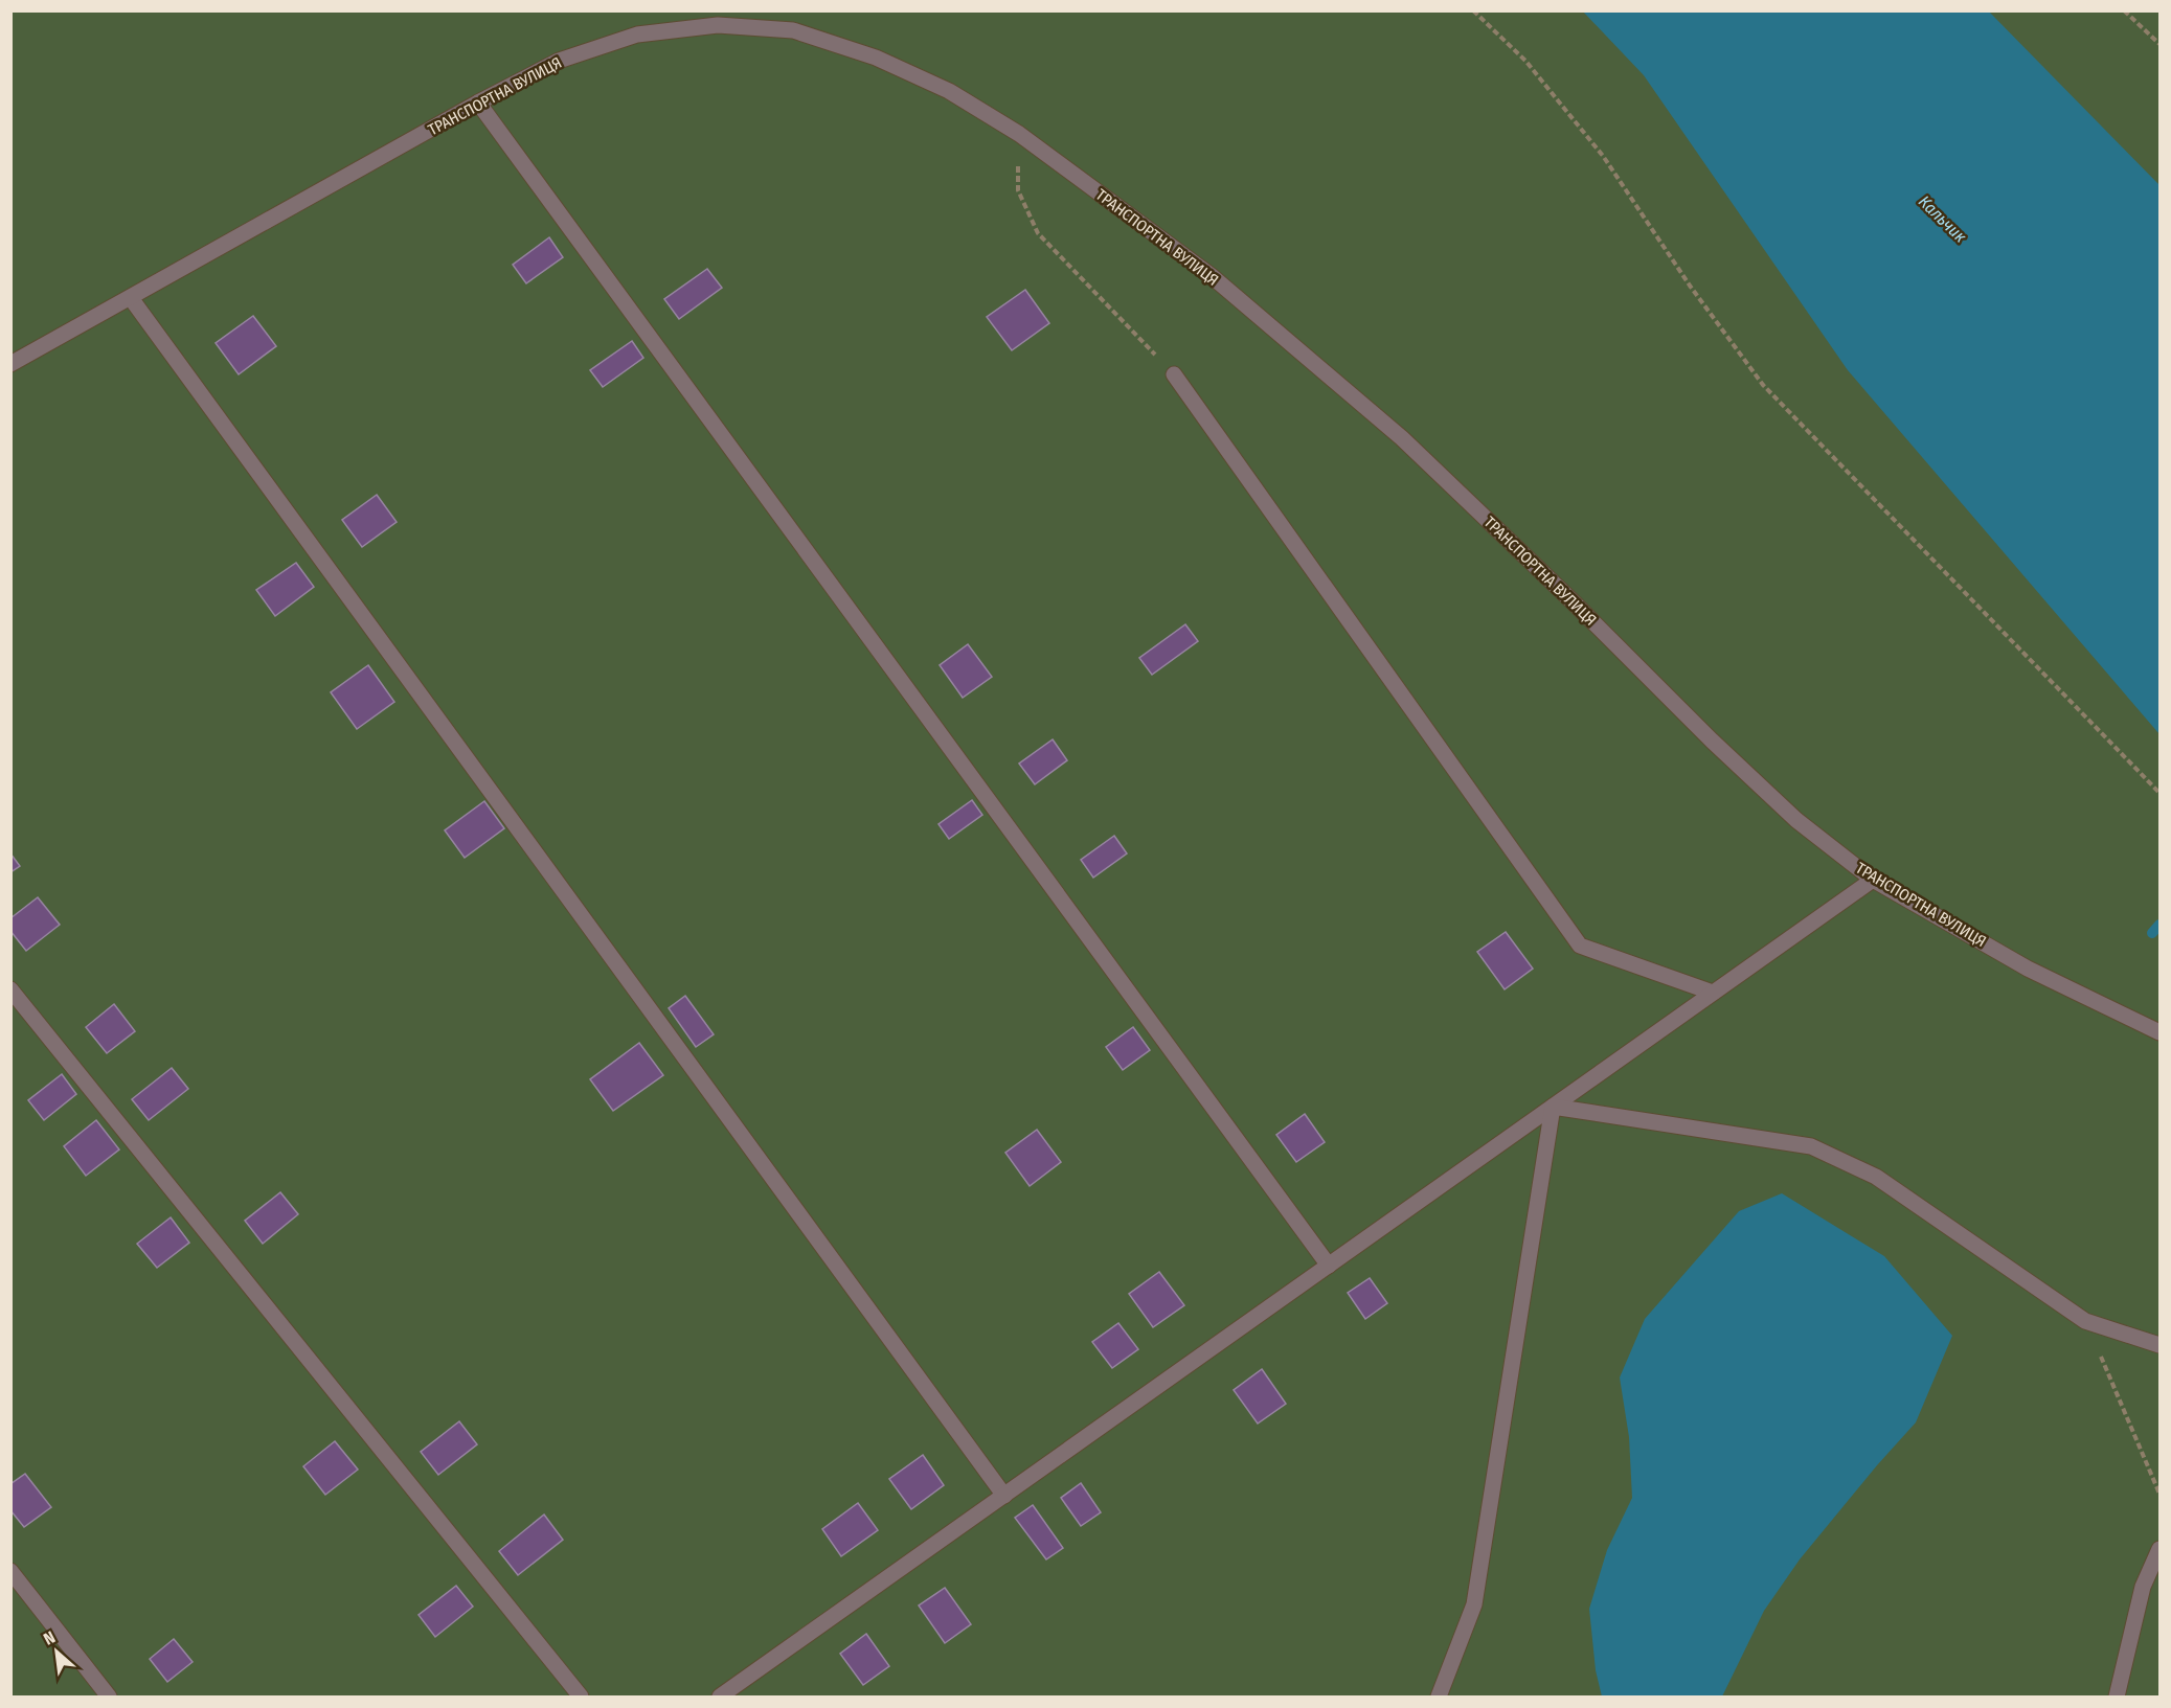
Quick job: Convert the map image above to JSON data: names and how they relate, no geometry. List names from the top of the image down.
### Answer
{
  "streets": {
    "street": ["ТРАНСПОРТНА ВУЛИЦЯ"]
  },
  "water": ["Кальчик"],
  "north": "top left"
}
